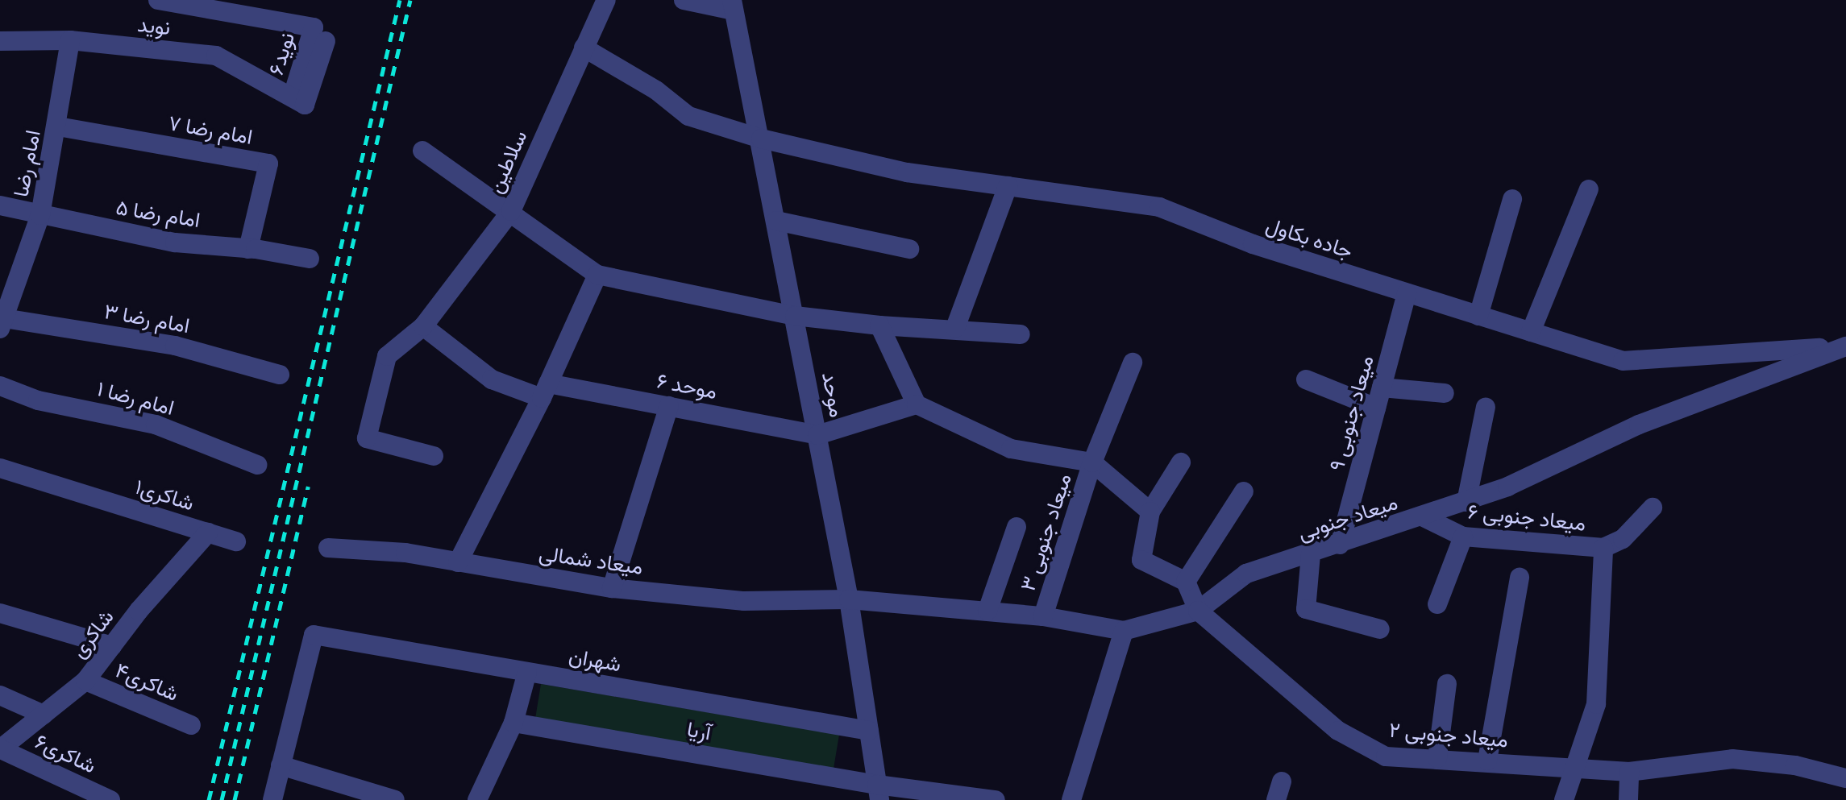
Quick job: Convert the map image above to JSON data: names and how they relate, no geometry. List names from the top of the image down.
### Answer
{
  "streets": {
    "street": [
      "نوید",
      "نوید۶",
      "امام رضا ۷",
      "سلاطین",
      "امام رضا",
      "امام رضا ۵",
      "جاده بکاول",
      "امام رضا ۳",
      "موحد ۶",
      "موحد",
      "امام رضا ۱",
      "میعاد جنوبی ۹",
      "شاکری۱",
      "میعاد جنوبی",
      "میعاد جنوبی ۶",
      "میعاد جنوبی ۳",
      "میعاد شمالی",
      "شاکری",
      "شهران",
      "شاکری۴",
      "آریا",
      "میعاد جنوبی ۲",
      "شاکری۶"
    ]
  },
  "crossings": [
    ["نوید", "نوید۶"],
    ["نوید", "امام رضا"],
    ["امام رضا ۷", "امام رضا"],
    ["امام رضا ۷", "امام رضا ۵"],
    ["سلاطین", "جاده بکاول"],
    ["سلاطین", "موحد ۶"],
    ["امام رضا", "امام رضا ۵"],
    ["امام رضا", "امام رضا ۳"],
    ["جاده بکاول", "موحد"],
    ["جاده بکاول", "میعاد جنوبی ۹"],
    ["جاده بکاول", "میعاد جنوبی"],
    ["موحد ۶", "موحد"],
    ["موحد", "میعاد جنوبی"],
    ["موحد", "میعاد شمالی"],
    ["موحد", "شهران"],
    ["موحد", "آریا"],
    ["میعاد جنوبی ۹", "میعاد جنوبی"],
    ["شاکری۱", "شاکری"],
    ["میعاد جنوبی", "میعاد جنوبی ۶"],
    ["میعاد جنوبی", "میعاد جنوبی ۳"],
    ["میعاد جنوبی", "میعاد شمالی"],
    ["میعاد جنوبی", "میعاد جنوبی ۲"],
    ["شاکری", "شاکری۴"],
    ["شاکری", "شاکری۶"]
  ]
}
